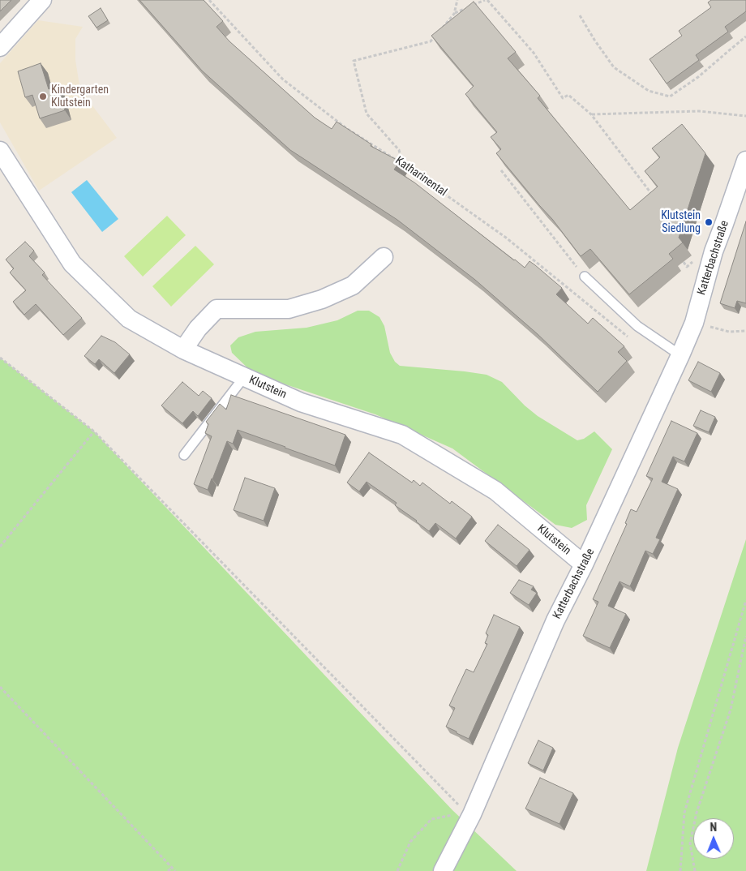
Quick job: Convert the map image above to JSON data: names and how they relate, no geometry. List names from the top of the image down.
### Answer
{
  "streets": {
    "street": ["Katterbachstraße", "Klutstein"],
    "path": ["Katharinental"]
  },
  "crossings": [
    ["Katterbachstraße", "Klutstein"]
  ],
  "places": ["Kindergarten Klutstein", "Klutstein Siedlung"],
  "north": "top"
}
